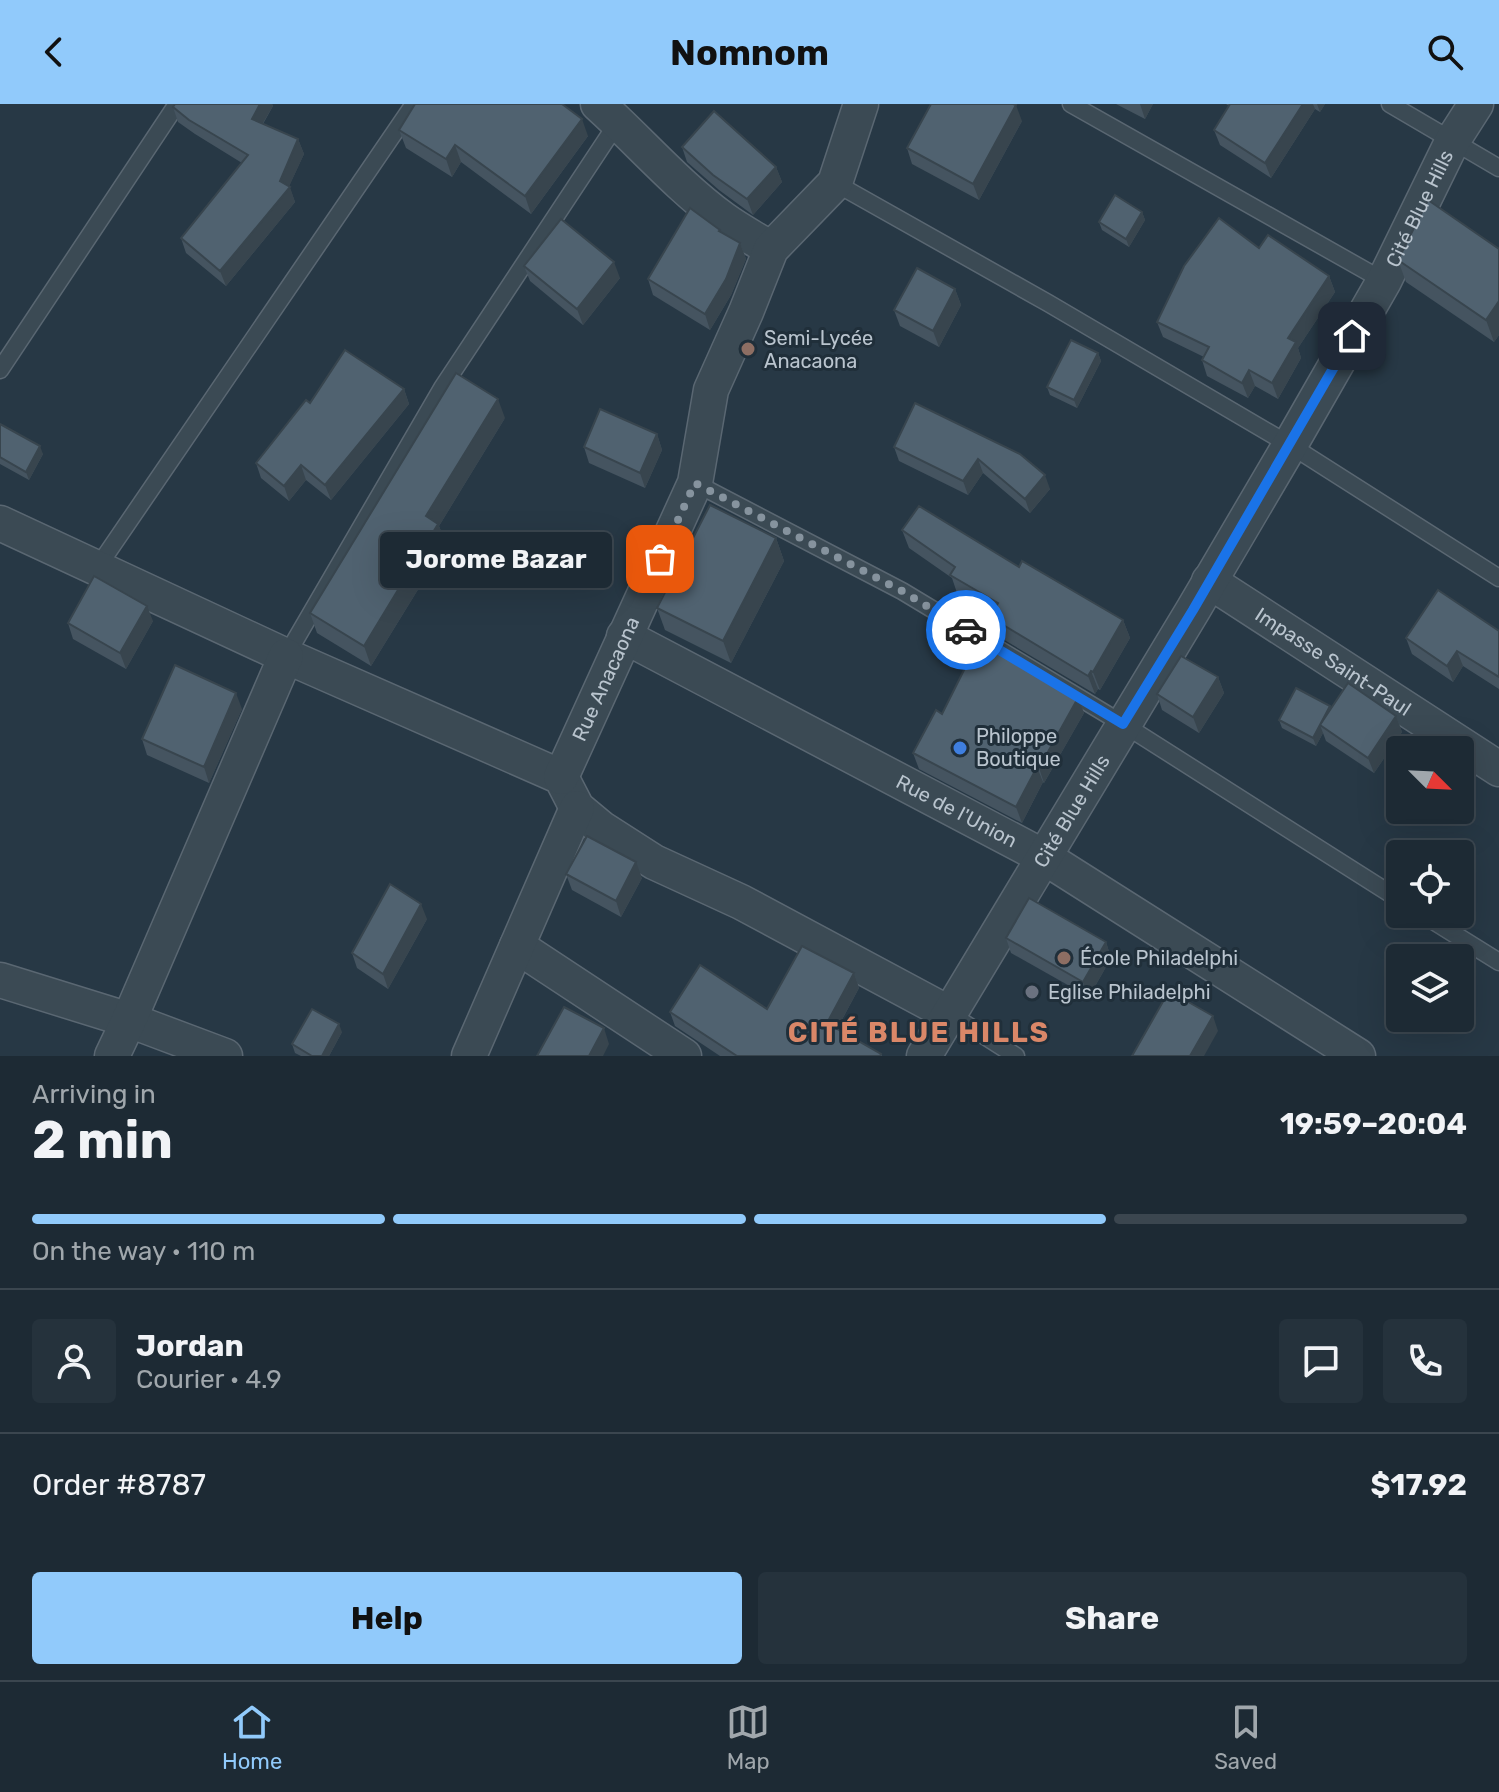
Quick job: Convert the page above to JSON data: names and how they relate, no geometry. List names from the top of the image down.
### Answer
{
  "streets": {
    "street": [
      "Cité Blue Hills",
      "Impasse Saint-Paul",
      "Rue Anacaona",
      "Rue de l'Union"
    ]
  },
  "crossings": [
    ["Cité Blue Hills", "Impasse Saint-Paul"],
    ["Cité Blue Hills", "Rue de l'Union"],
    ["Rue Anacaona", "Rue de l'Union"]
  ],
  "districts": ["CITÉ BLUE HILLS"],
  "places": [
    "Semi-Lycée Anacaona",
    "Jorome Bazar",
    "Philoppe Boutique",
    "École Philadelphi",
    "Eglise Philadelphi"
  ],
  "north": "bottom right",
  "page": {
    "header": "Nomnom",
    "bubble": "Jorome Bazar",
    "heading": ["2 min", "Arriving in", "19:59–20:04"],
    "panel": [
      "Jordan",
      "Courier · 4.9",
      "Order #8787",
      "$17.92"
    ],
    "bar": "On the way · 110 m",
    "buttons": ["Help", "Share"],
    "tabs": ["Home", "Map", "Saved"]
  }
}
